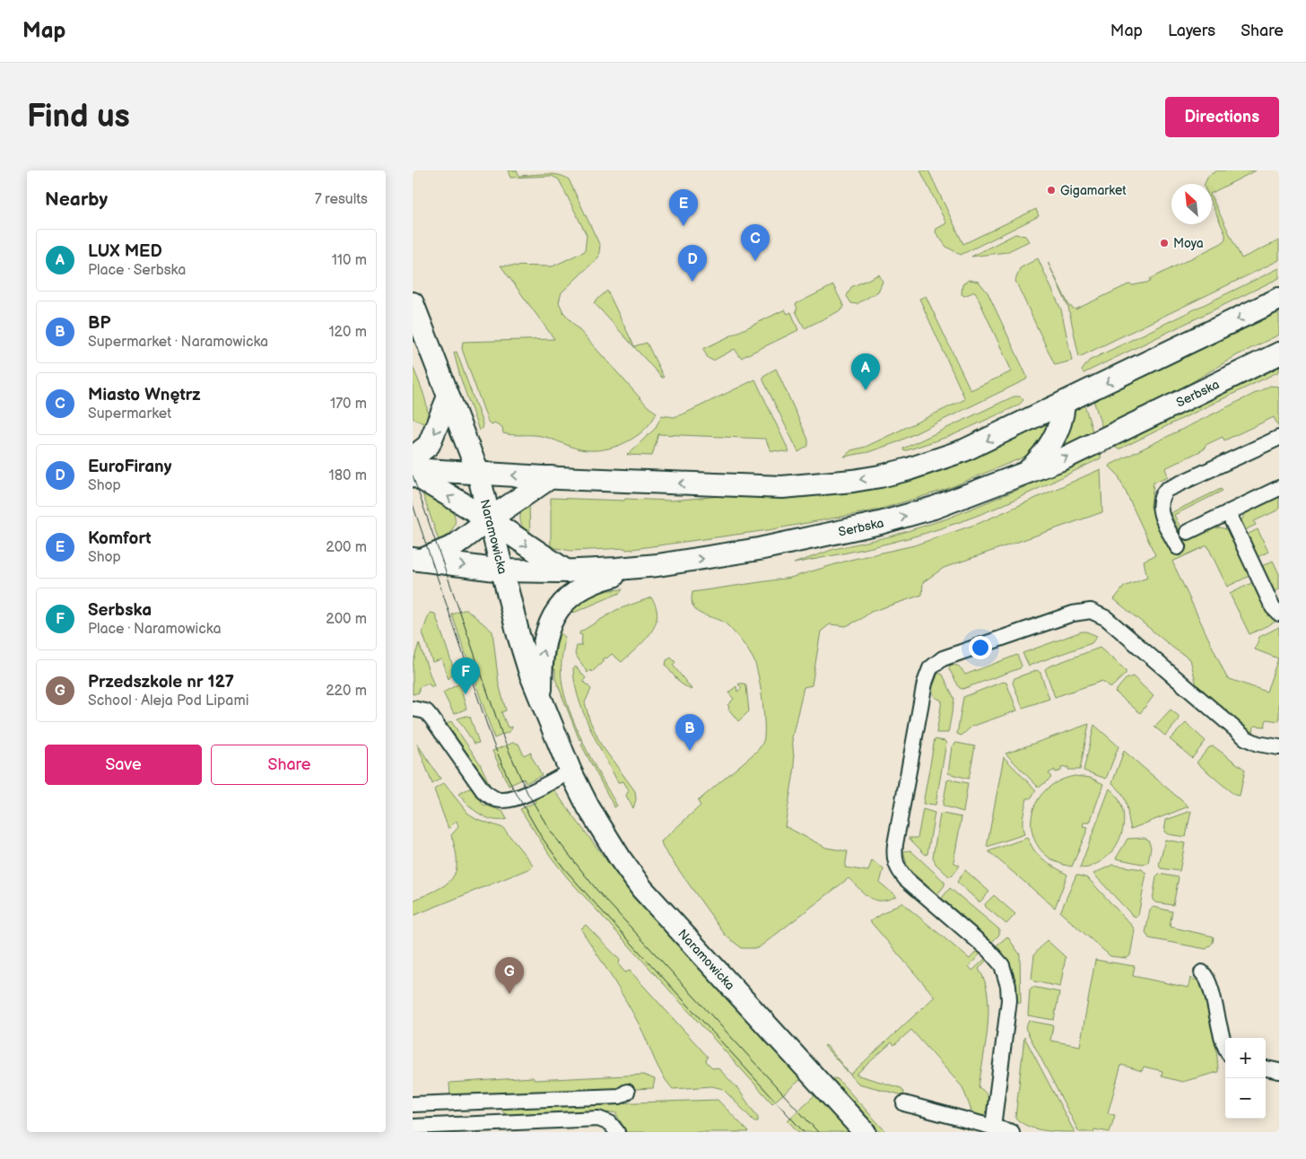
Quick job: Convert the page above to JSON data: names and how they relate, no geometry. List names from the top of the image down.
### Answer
{
  "streets": {
    "street": ["Serbska", "Naramowicka"]
  },
  "crossings": [
    ["Serbska", "Naramowicka"]
  ],
  "places": ["Gigamarket", "Moya"],
  "north": "top left",
  "page": {
    "header": "Map",
    "nav": ["Map", "Layers", "Share"],
    "buttons": [
      "Directions",
      ["Save", "Share"]
    ],
    "title": "Find us",
    "heading": ["Nearby", "7 results"],
    "pins": [
      "E",
      "C",
      "D",
      "A",
      "F",
      "B",
      "G"
    ],
    "list": [
      {
        "mark": "A",
        "name": "LUX MED",
        "note": "Place · Serbska",
        "value": "110 m"
      },
      {
        "mark": "B",
        "name": "BP",
        "note": "Supermarket · Naramowicka",
        "value": "120 m"
      },
      {
        "mark": "C",
        "name": "Miasto Wnętrz",
        "note": "Supermarket",
        "value": "170 m"
      },
      {
        "mark": "D",
        "name": "EuroFirany",
        "note": "Shop",
        "value": "180 m"
      },
      {
        "mark": "E",
        "name": "Komfort",
        "note": "Shop",
        "value": "200 m"
      },
      {
        "mark": "F",
        "name": "Serbska",
        "note": "Place · Naramowicka",
        "value": "200 m"
      },
      {
        "mark": "G",
        "name": "Przedszkole nr 127",
        "note": "School · Aleja Pod Lipami",
        "value": "220 m"
      }
    ],
    "map_buttons": ["+", "−"]
  }
}
